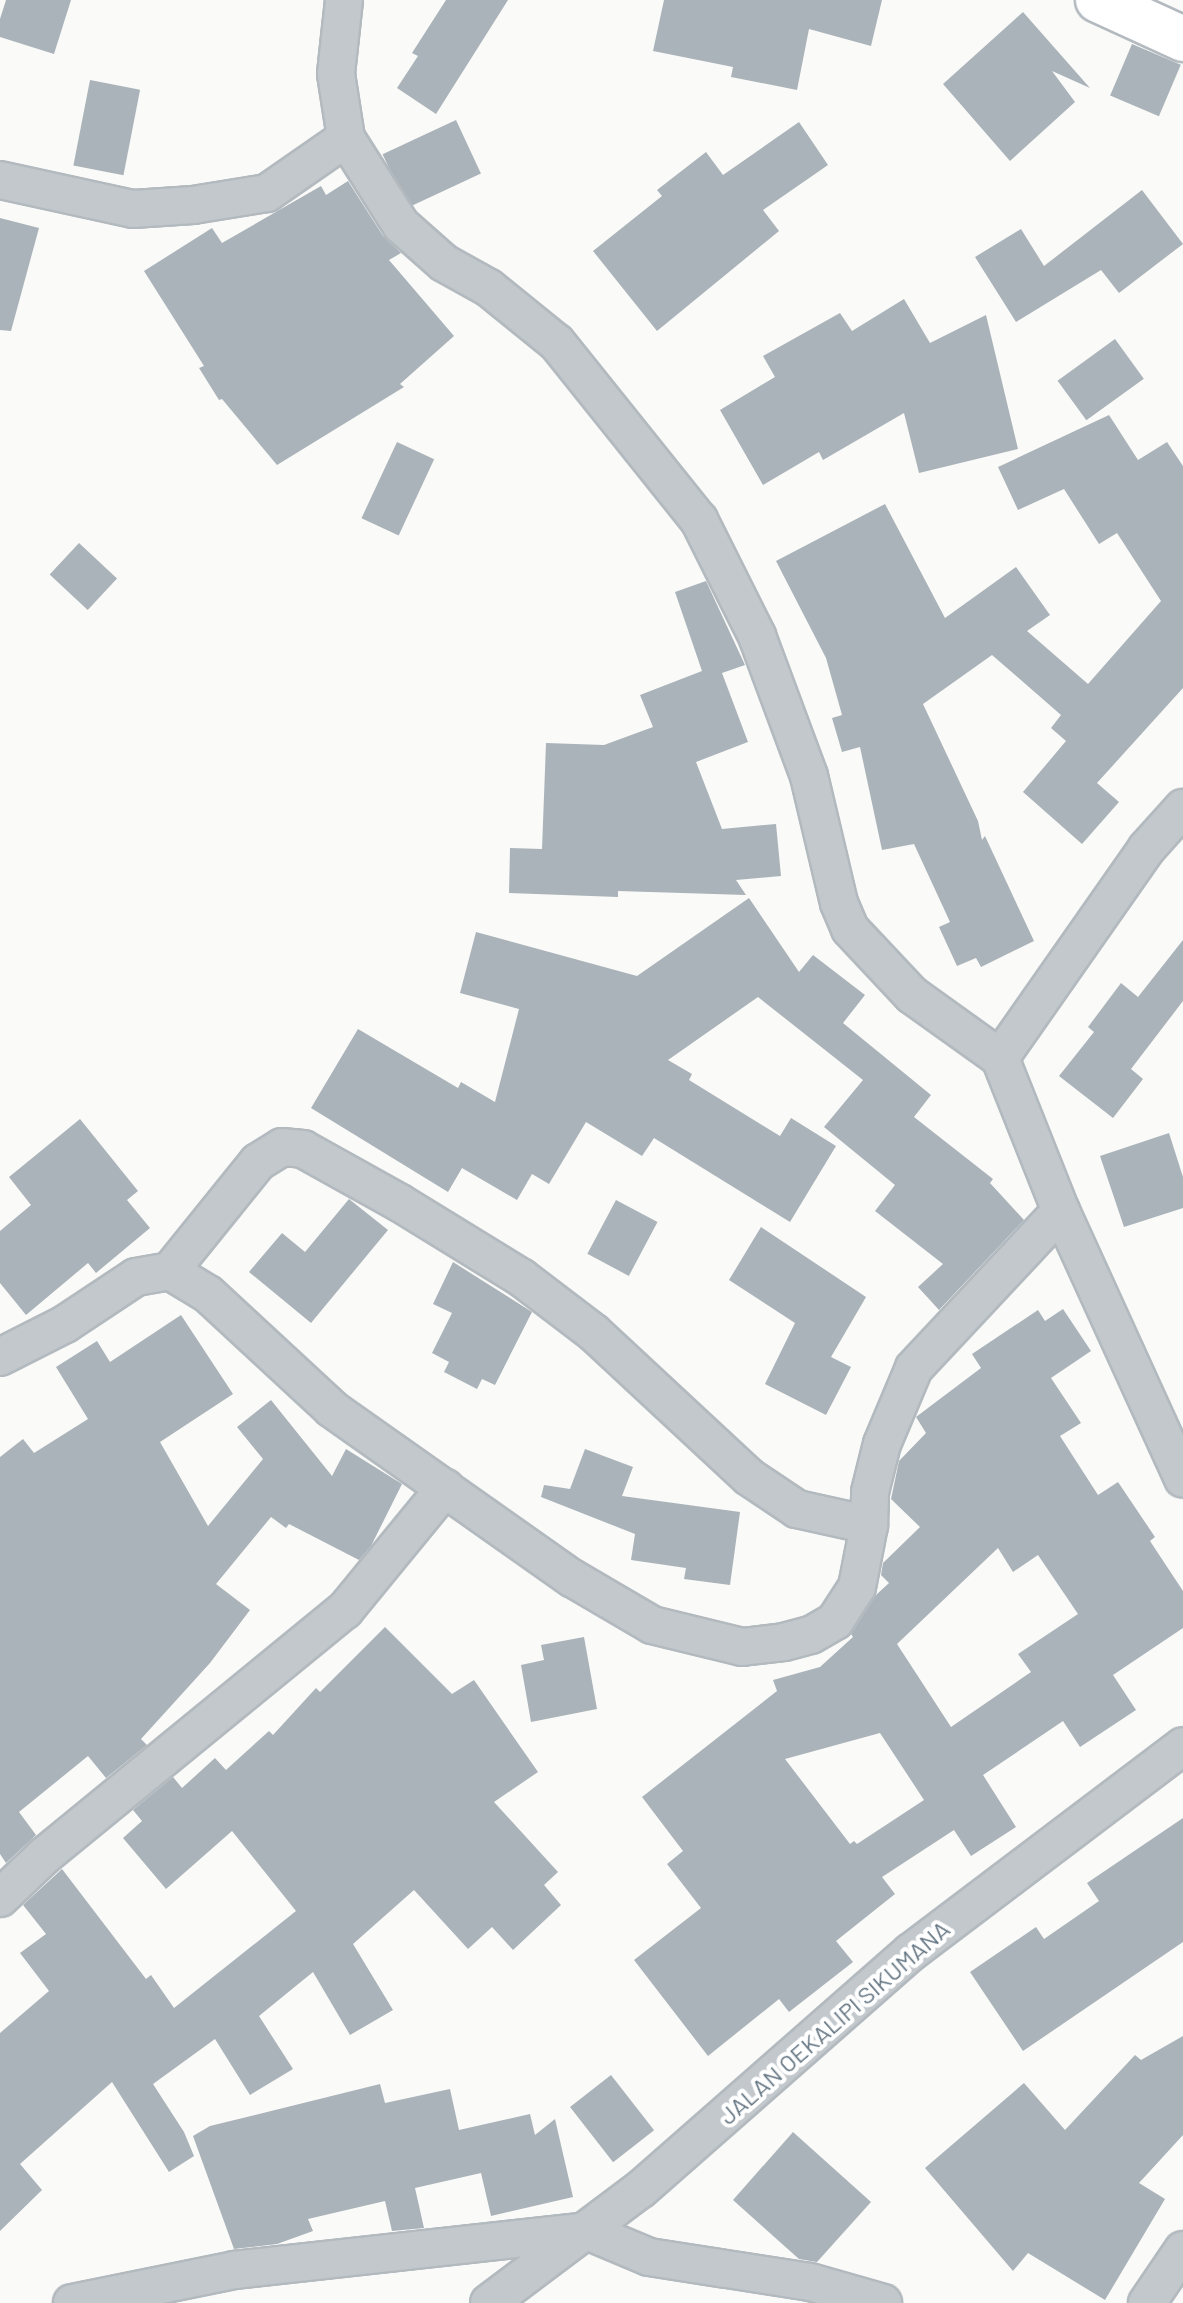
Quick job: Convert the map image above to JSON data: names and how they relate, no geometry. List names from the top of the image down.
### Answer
{
  "streets": {
    "street": ["JALAN OEKALIPI SIKUMANA"]
  }
}
